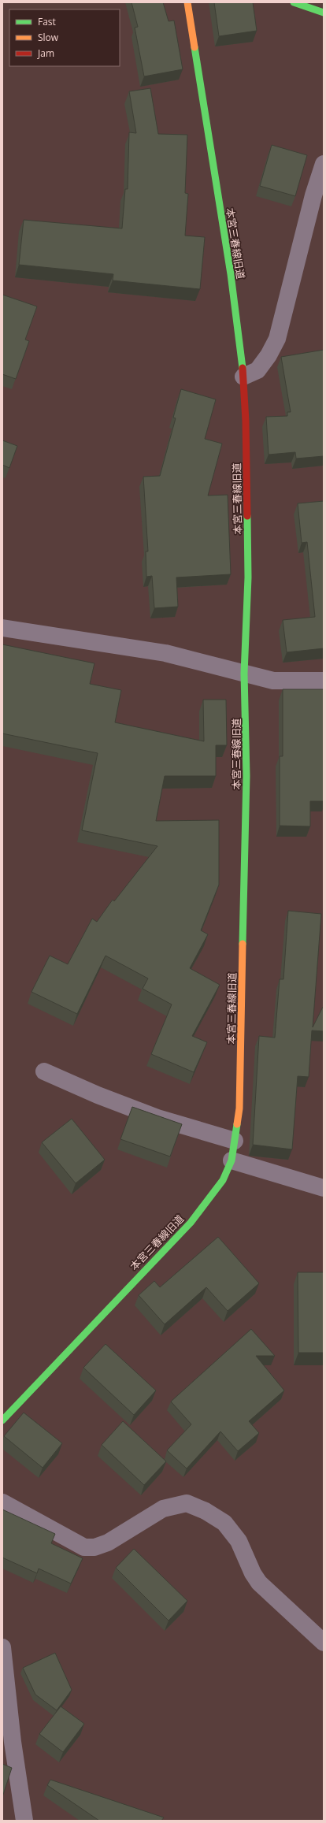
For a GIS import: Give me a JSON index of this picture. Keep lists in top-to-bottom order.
{
  "streets": {
    "street": ["本宮三春線旧道"]
  },
  "legend": ["Fast", "Slow", "Jam"]
}
